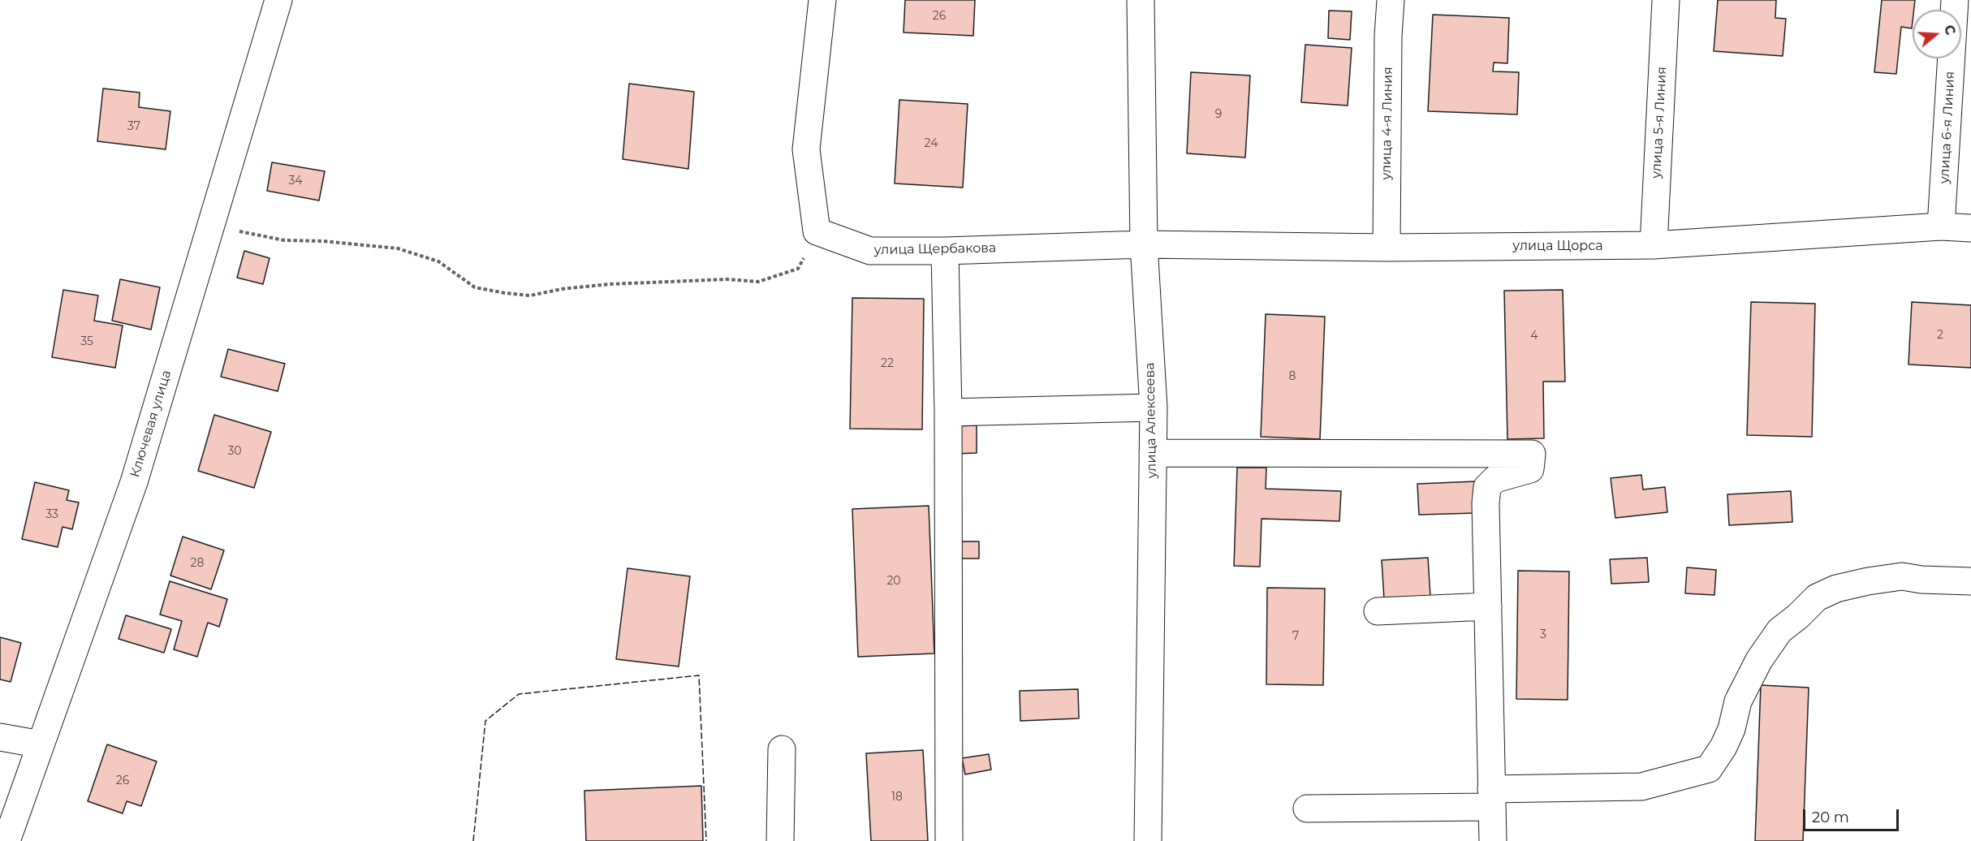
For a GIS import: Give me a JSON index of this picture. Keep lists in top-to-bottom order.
{
  "streets": {
    "street": [
      "улица 5-я Линия",
      "улица 4-я Линия",
      "улица 6-я Линия",
      "улица Щорса",
      "улица Щербакова",
      "улица Алексеева",
      "Ключевая улица"
    ]
  },
  "crossings": [
    ["улица 5-я Линия", "улица Щорса"],
    ["улица 4-я Линия", "улица Щорса"],
    ["улица 6-я Линия", "улица Щорса"],
    ["улица Щорса", "улица Щербакова"],
    ["улица Щорса", "улица Алексеева"],
    ["улица Щербакова", "улица Алексеева"]
  ],
  "house_numbers": [
    "26",
    "9",
    "37",
    "24",
    "34",
    "2",
    "4",
    "35",
    "22",
    "8",
    "30",
    "33",
    "28",
    "20",
    "3",
    "7",
    "26",
    "18"
  ],
  "scale_bar": "20 m",
  "north": "right"
}
